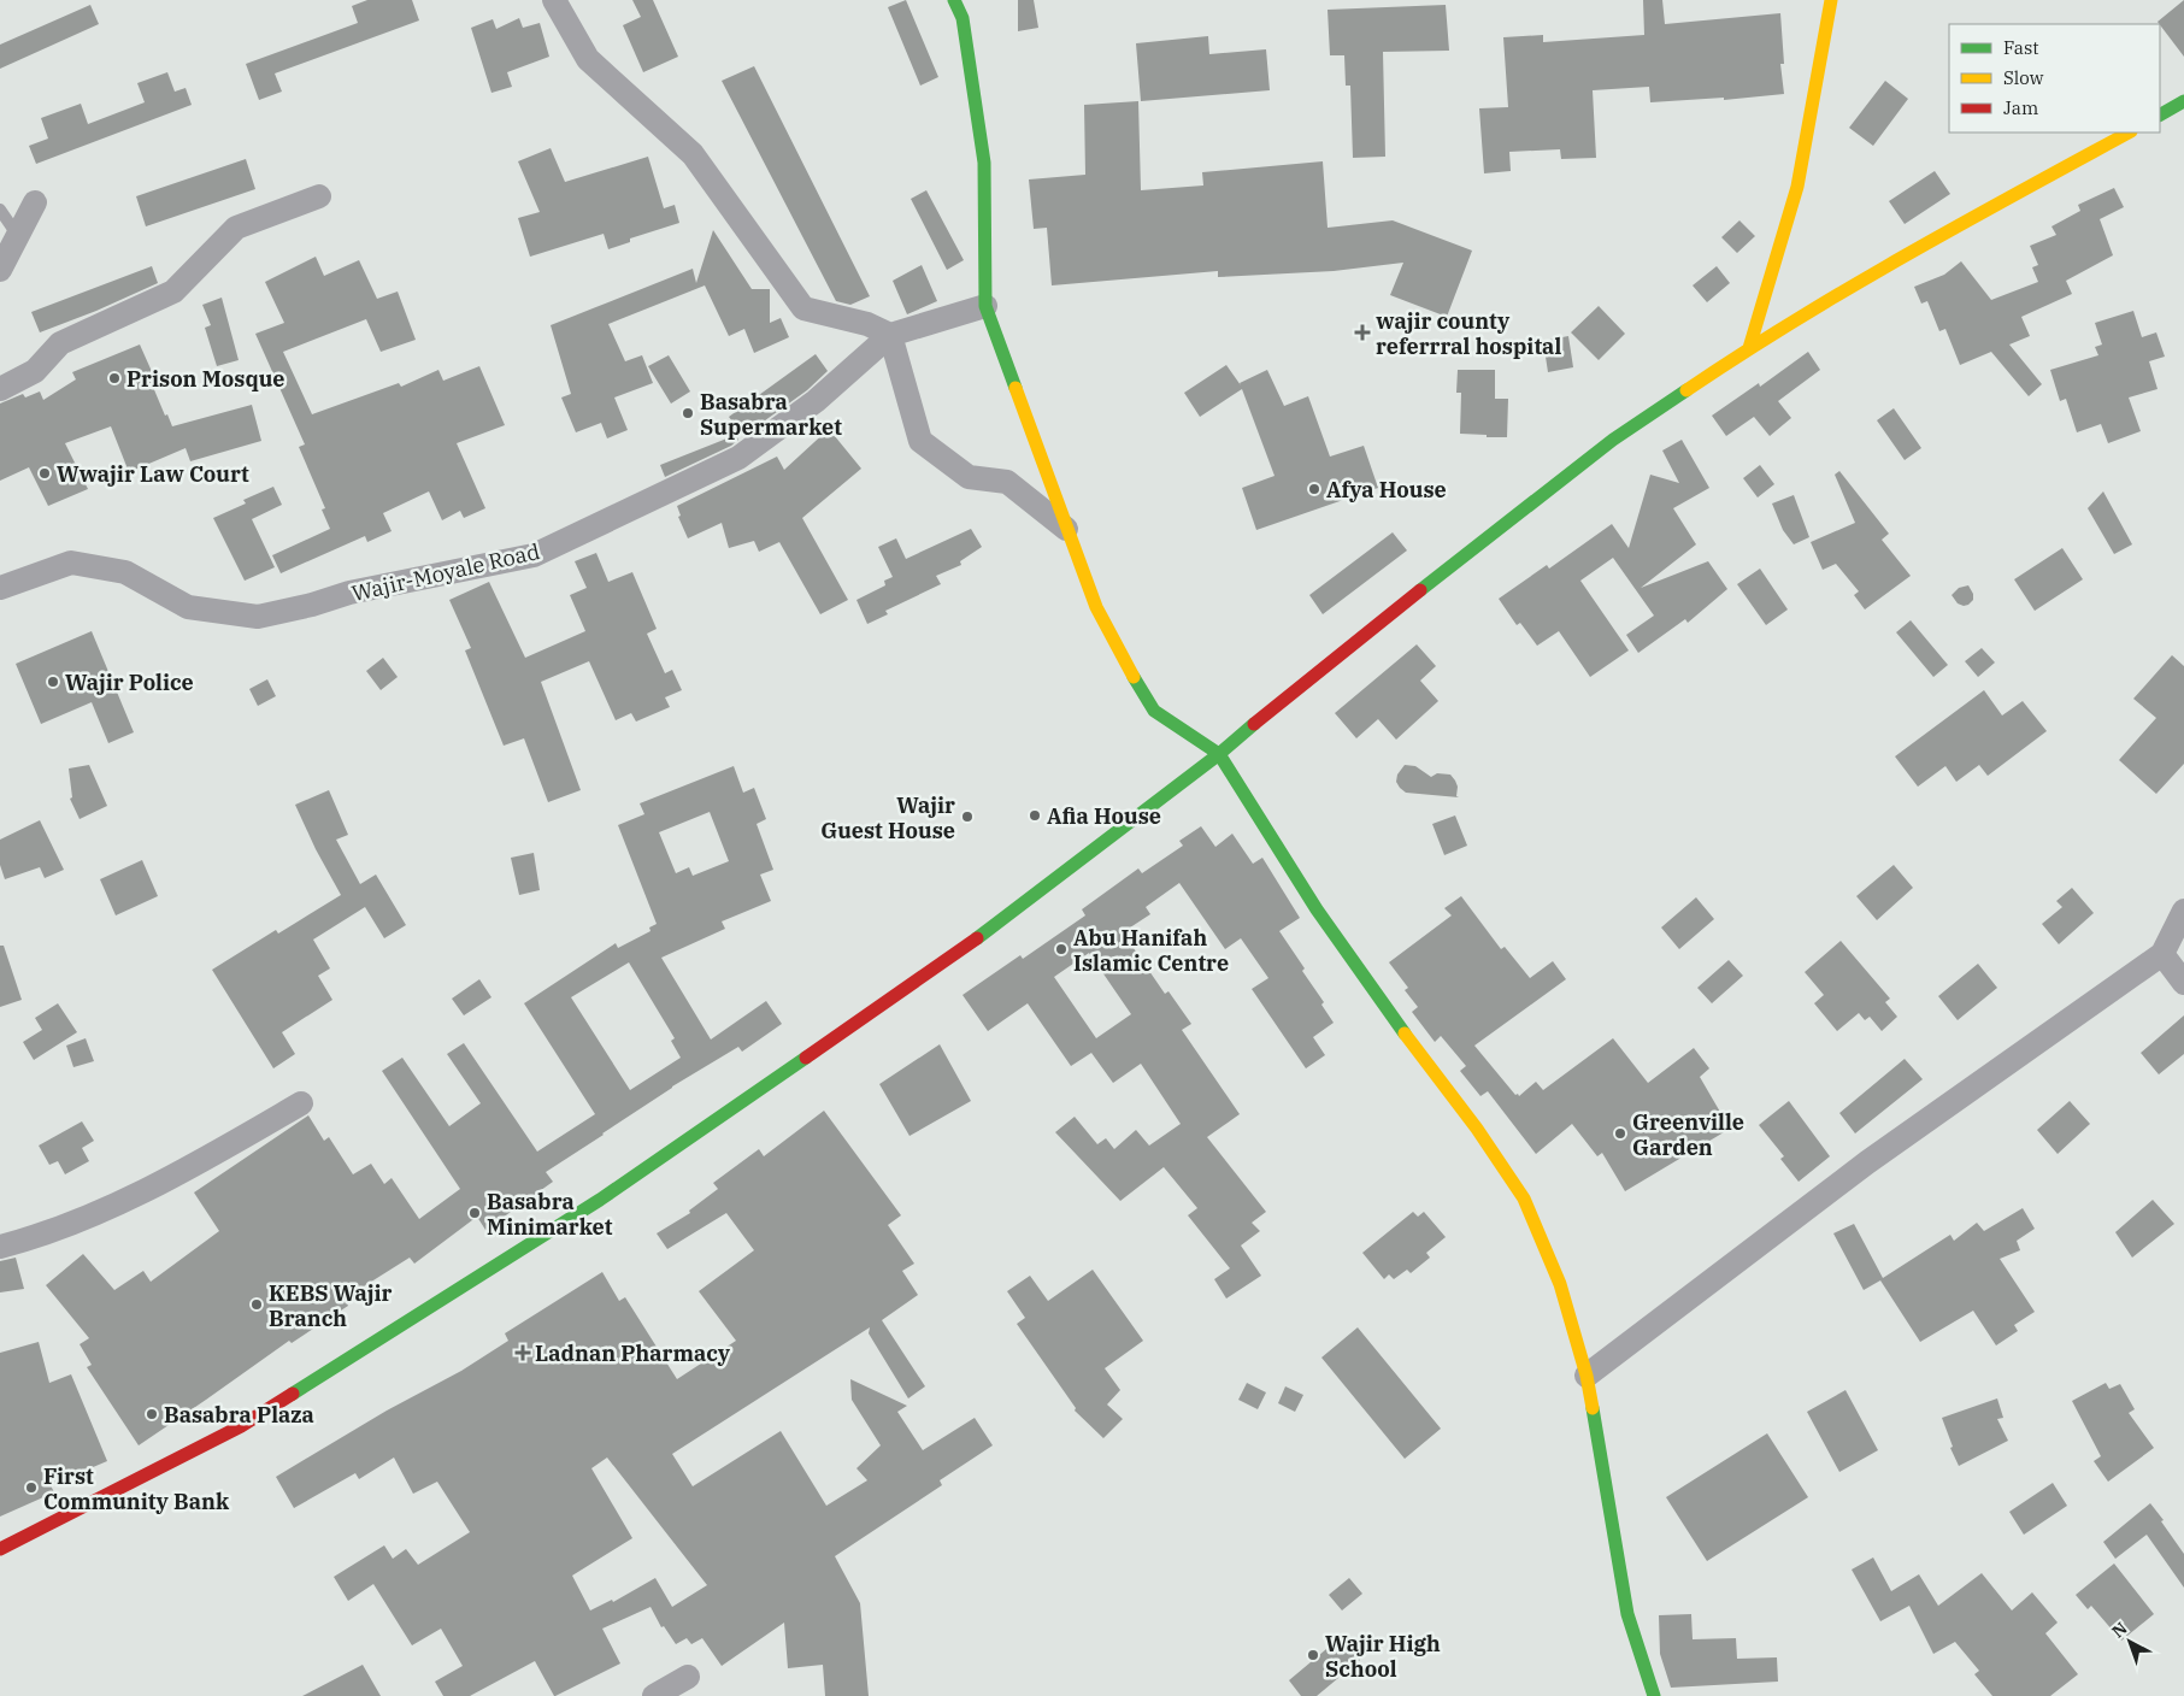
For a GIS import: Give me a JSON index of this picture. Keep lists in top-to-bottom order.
{
  "streets": {
    "street": ["Wajir-Moyale Road"]
  },
  "places": {
    "health": ["wajir county referrral hospital", "Ladnan Pharmacy"],
    "other": [
      "Prison Mosque",
      "Basabra Supermarket",
      "Wwajir Law Court",
      "Afya House",
      "Wajir Police",
      "Afia House",
      "Wajir Guest House",
      "Abu Hanifah Islamic Centre",
      "Greenville Garden",
      "Basabra Minimarket",
      "KEBS Wajir Branch",
      "Basabra Plaza",
      "First Community Bank",
      "Wajir High School"
    ]
  },
  "legend": ["Fast", "Slow", "Jam"],
  "north": "top left"
}
